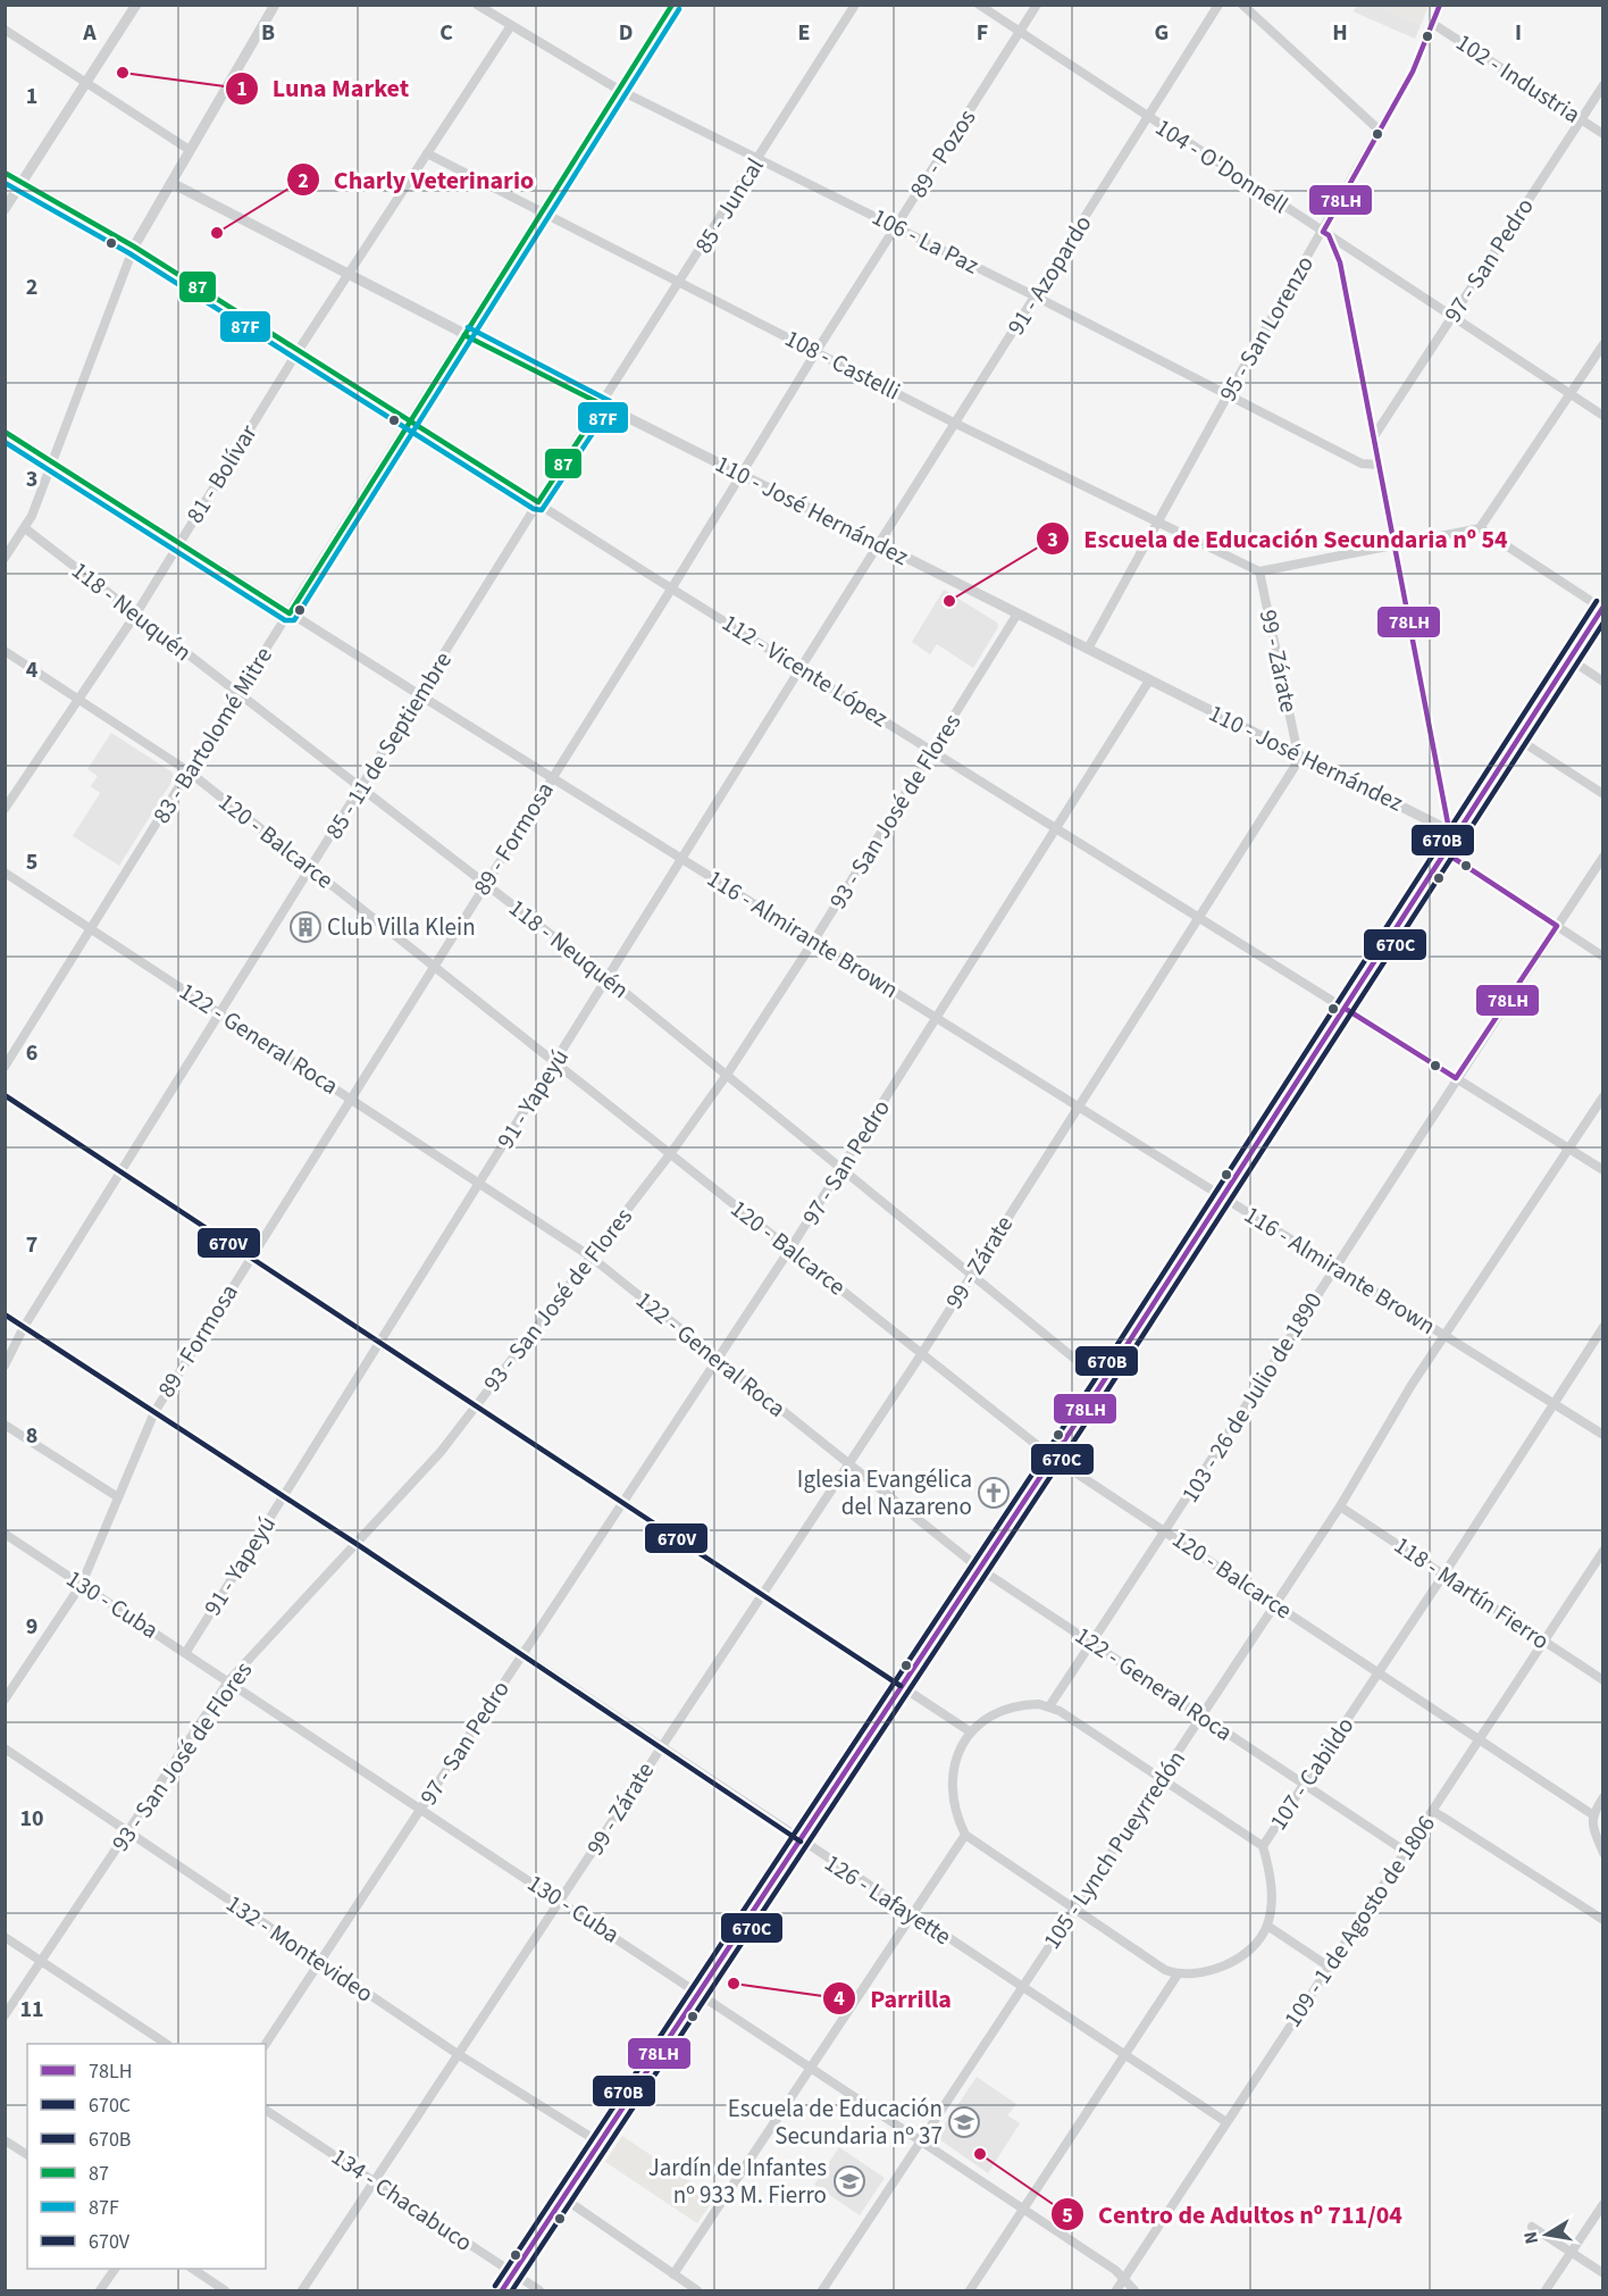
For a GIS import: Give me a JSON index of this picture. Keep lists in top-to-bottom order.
{
  "streets": {
    "street": [
      "102 - Industria",
      "89 - Pozos",
      "104 - O'Donnell",
      "85 - Juncal",
      "106 - La Paz",
      "97 - San Pedro",
      "91 - Azopardo",
      "95 - San Lorenzo",
      "108 - Castelli",
      "81 - Bolívar",
      "110 - José Hernández",
      "118 - Neuquén",
      "99 - Zárate",
      "112 - Vicente López",
      "83 - Bartolomé Mitre",
      "85 - 11 de Septiembre",
      "93 - San José de Flores",
      "89 - Formosa",
      "120 - Balcarce",
      "116 - Almirante Brown",
      "122 - General Roca",
      "91 - Yapeyú",
      "103 - 26 de Julio de 1890",
      "118 - Martín Fierro",
      "130 - Cuba",
      "107 - Cabildo",
      "105 - Lynch Pueyrredón",
      "126 - Lafayette",
      "109 - 1 de Agosto de 1806",
      "132 - Montevideo",
      "134 - Chacabuco"
    ]
  },
  "crossings": [
    ["102 - Industria", "97 - San Pedro"],
    ["102 - Industria", "95 - San Lorenzo"],
    ["89 - Pozos", "104 - O'Donnell"],
    ["89 - Pozos", "106 - La Paz"],
    ["89 - Pozos", "108 - Castelli"],
    ["89 - Pozos", "110 - José Hernández"],
    ["89 - Pozos", "89 - Formosa"],
    ["104 - O'Donnell", "97 - San Pedro"],
    ["104 - O'Donnell", "91 - Azopardo"],
    ["104 - O'Donnell", "95 - San Lorenzo"],
    ["85 - Juncal", "106 - La Paz"],
    ["85 - Juncal", "108 - Castelli"],
    ["85 - Juncal", "110 - José Hernández"],
    ["85 - Juncal", "85 - 11 de Septiembre"],
    ["106 - La Paz", "91 - Azopardo"],
    ["106 - La Paz", "95 - San Lorenzo"],
    ["106 - La Paz", "81 - Bolívar"],
    ["106 - La Paz", "83 - Bartolomé Mitre"],
    ["97 - San Pedro", "110 - José Hernández"],
    ["97 - San Pedro", "118 - Neuquén"],
    ["97 - San Pedro", "112 - Vicente López"],
    ["97 - San Pedro", "120 - Balcarce"],
    ["97 - San Pedro", "116 - Almirante Brown"],
    ["97 - San Pedro", "122 - General Roca"],
    ["97 - San Pedro", "130 - Cuba"],
    ["97 - San Pedro", "126 - Lafayette"],
    ["97 - San Pedro", "132 - Montevideo"],
    ["91 - Azopardo", "108 - Castelli"],
    ["91 - Azopardo", "110 - José Hernández"],
    ["91 - Azopardo", "91 - Yapeyú"],
    ["95 - San Lorenzo", "108 - Castelli"],
    ["95 - San Lorenzo", "110 - José Hernández"],
    ["108 - Castelli", "81 - Bolívar"],
    ["108 - Castelli", "99 - Zárate"],
    ["108 - Castelli", "83 - Bartolomé Mitre"],
    ["81 - Bolívar", "110 - José Hernández"],
    ["81 - Bolívar", "118 - Neuquén"],
    ["81 - Bolívar", "112 - Vicente López"],
    ["81 - Bolívar", "120 - Balcarce"],
    ["81 - Bolívar", "116 - Almirante Brown"],
    ["110 - José Hernández", "99 - Zárate"],
    ["110 - José Hernández", "83 - Bartolomé Mitre"],
    ["110 - José Hernández", "85 - 11 de Septiembre"],
    ["110 - José Hernández", "93 - San José de Flores"],
    ["110 - José Hernández", "89 - Formosa"],
    ["110 - José Hernández", "91 - Yapeyú"],
    ["118 - Neuquén", "99 - Zárate"],
    ["118 - Neuquén", "83 - Bartolomé Mitre"],
    ["118 - Neuquén", "85 - 11 de Septiembre"],
    ["118 - Neuquén", "93 - San José de Flores"],
    ["118 - Neuquén", "89 - Formosa"],
    ["118 - Neuquén", "91 - Yapeyú"],
    ["99 - Zárate", "112 - Vicente López"],
    ["99 - Zárate", "120 - Balcarce"],
    ["99 - Zárate", "116 - Almirante Brown"],
    ["99 - Zárate", "122 - General Roca"],
    ["99 - Zárate", "130 - Cuba"],
    ["99 - Zárate", "126 - Lafayette"],
    ["99 - Zárate", "132 - Montevideo"],
    ["99 - Zárate", "134 - Chacabuco"],
    ["112 - Vicente López", "83 - Bartolomé Mitre"],
    ["112 - Vicente López", "85 - 11 de Septiembre"],
    ["112 - Vicente López", "93 - San José de Flores"],
    ["112 - Vicente López", "89 - Formosa"],
    ["112 - Vicente López", "91 - Yapeyú"],
    ["112 - Vicente López", "103 - 26 de Julio de 1890"],
    ["112 - Vicente López", "105 - Lynch Pueyrredón"],
    ["83 - Bartolomé Mitre", "120 - Balcarce"],
    ["83 - Bartolomé Mitre", "116 - Almirante Brown"],
    ["83 - Bartolomé Mitre", "122 - General Roca"],
    ["85 - 11 de Septiembre", "120 - Balcarce"],
    ["85 - 11 de Septiembre", "116 - Almirante Brown"],
    ["85 - 11 de Septiembre", "122 - General Roca"],
    ["85 - 11 de Septiembre", "126 - Lafayette"],
    ["93 - San José de Flores", "120 - Balcarce"],
    ["93 - San José de Flores", "116 - Almirante Brown"],
    ["93 - San José de Flores", "122 - General Roca"],
    ["93 - San José de Flores", "130 - Cuba"],
    ["93 - San José de Flores", "126 - Lafayette"],
    ["93 - San José de Flores", "132 - Montevideo"],
    ["89 - Formosa", "120 - Balcarce"],
    ["89 - Formosa", "116 - Almirante Brown"],
    ["89 - Formosa", "122 - General Roca"],
    ["89 - Formosa", "130 - Cuba"],
    ["89 - Formosa", "126 - Lafayette"],
    ["120 - Balcarce", "91 - Yapeyú"],
    ["120 - Balcarce", "103 - 26 de Julio de 1890"],
    ["120 - Balcarce", "107 - Cabildo"],
    ["120 - Balcarce", "105 - Lynch Pueyrredón"],
    ["120 - Balcarce", "109 - 1 de Agosto de 1806"],
    ["116 - Almirante Brown", "91 - Yapeyú"],
    ["116 - Almirante Brown", "103 - 26 de Julio de 1890"],
    ["116 - Almirante Brown", "107 - Cabildo"],
    ["116 - Almirante Brown", "105 - Lynch Pueyrredón"],
    ["122 - General Roca", "91 - Yapeyú"],
    ["122 - General Roca", "103 - 26 de Julio de 1890"],
    ["122 - General Roca", "107 - Cabildo"],
    ["122 - General Roca", "105 - Lynch Pueyrredón"],
    ["122 - General Roca", "109 - 1 de Agosto de 1806"],
    ["91 - Yapeyú", "130 - Cuba"],
    ["91 - Yapeyú", "126 - Lafayette"],
    ["103 - 26 de Julio de 1890", "105 - Lynch Pueyrredón"],
    ["118 - Martín Fierro", "107 - Cabildo"],
    ["118 - Martín Fierro", "105 - Lynch Pueyrredón"],
    ["118 - Martín Fierro", "109 - 1 de Agosto de 1806"],
    ["130 - Cuba", "105 - Lynch Pueyrredón"],
    ["130 - Cuba", "109 - 1 de Agosto de 1806"],
    ["107 - Cabildo", "105 - Lynch Pueyrredón"],
    ["105 - Lynch Pueyrredón", "126 - Lafayette"],
    ["126 - Lafayette", "109 - 1 de Agosto de 1806"]
  ],
  "places": {
    "other": [
      "Luna Market",
      "Charly Veterinario",
      "Escuela de Educación Secundaria nº 54",
      "Parrilla",
      "Centro de Adultos nº 711/04"
    ],
    "building": ["Club Villa Klein"],
    "church": ["Iglesia Evangélica del Nazareno"],
    "school or university": ["Escuela de Educación Secundaria nº 37", "Jardín de Infantes nº 933 M. Fierro"]
  },
  "lines": [
    "transit line 78LH",
    "transit line 87",
    "transit line 87F",
    "transit line 670B",
    "transit line 670C",
    "transit line 670V"
  ],
  "legend": [
    "78LH",
    "670C",
    "670B",
    "87",
    "87F",
    "670V"
  ],
  "north": "left",
  "grid": {
    "columns": [
      "A",
      "B",
      "C",
      "D",
      "E",
      "F",
      "G",
      "H",
      "I"
    ],
    "rows": [
      "1",
      "2",
      "3",
      "4",
      "5",
      "6",
      "7",
      "8",
      "9",
      "10",
      "11"
    ]
  }
}
